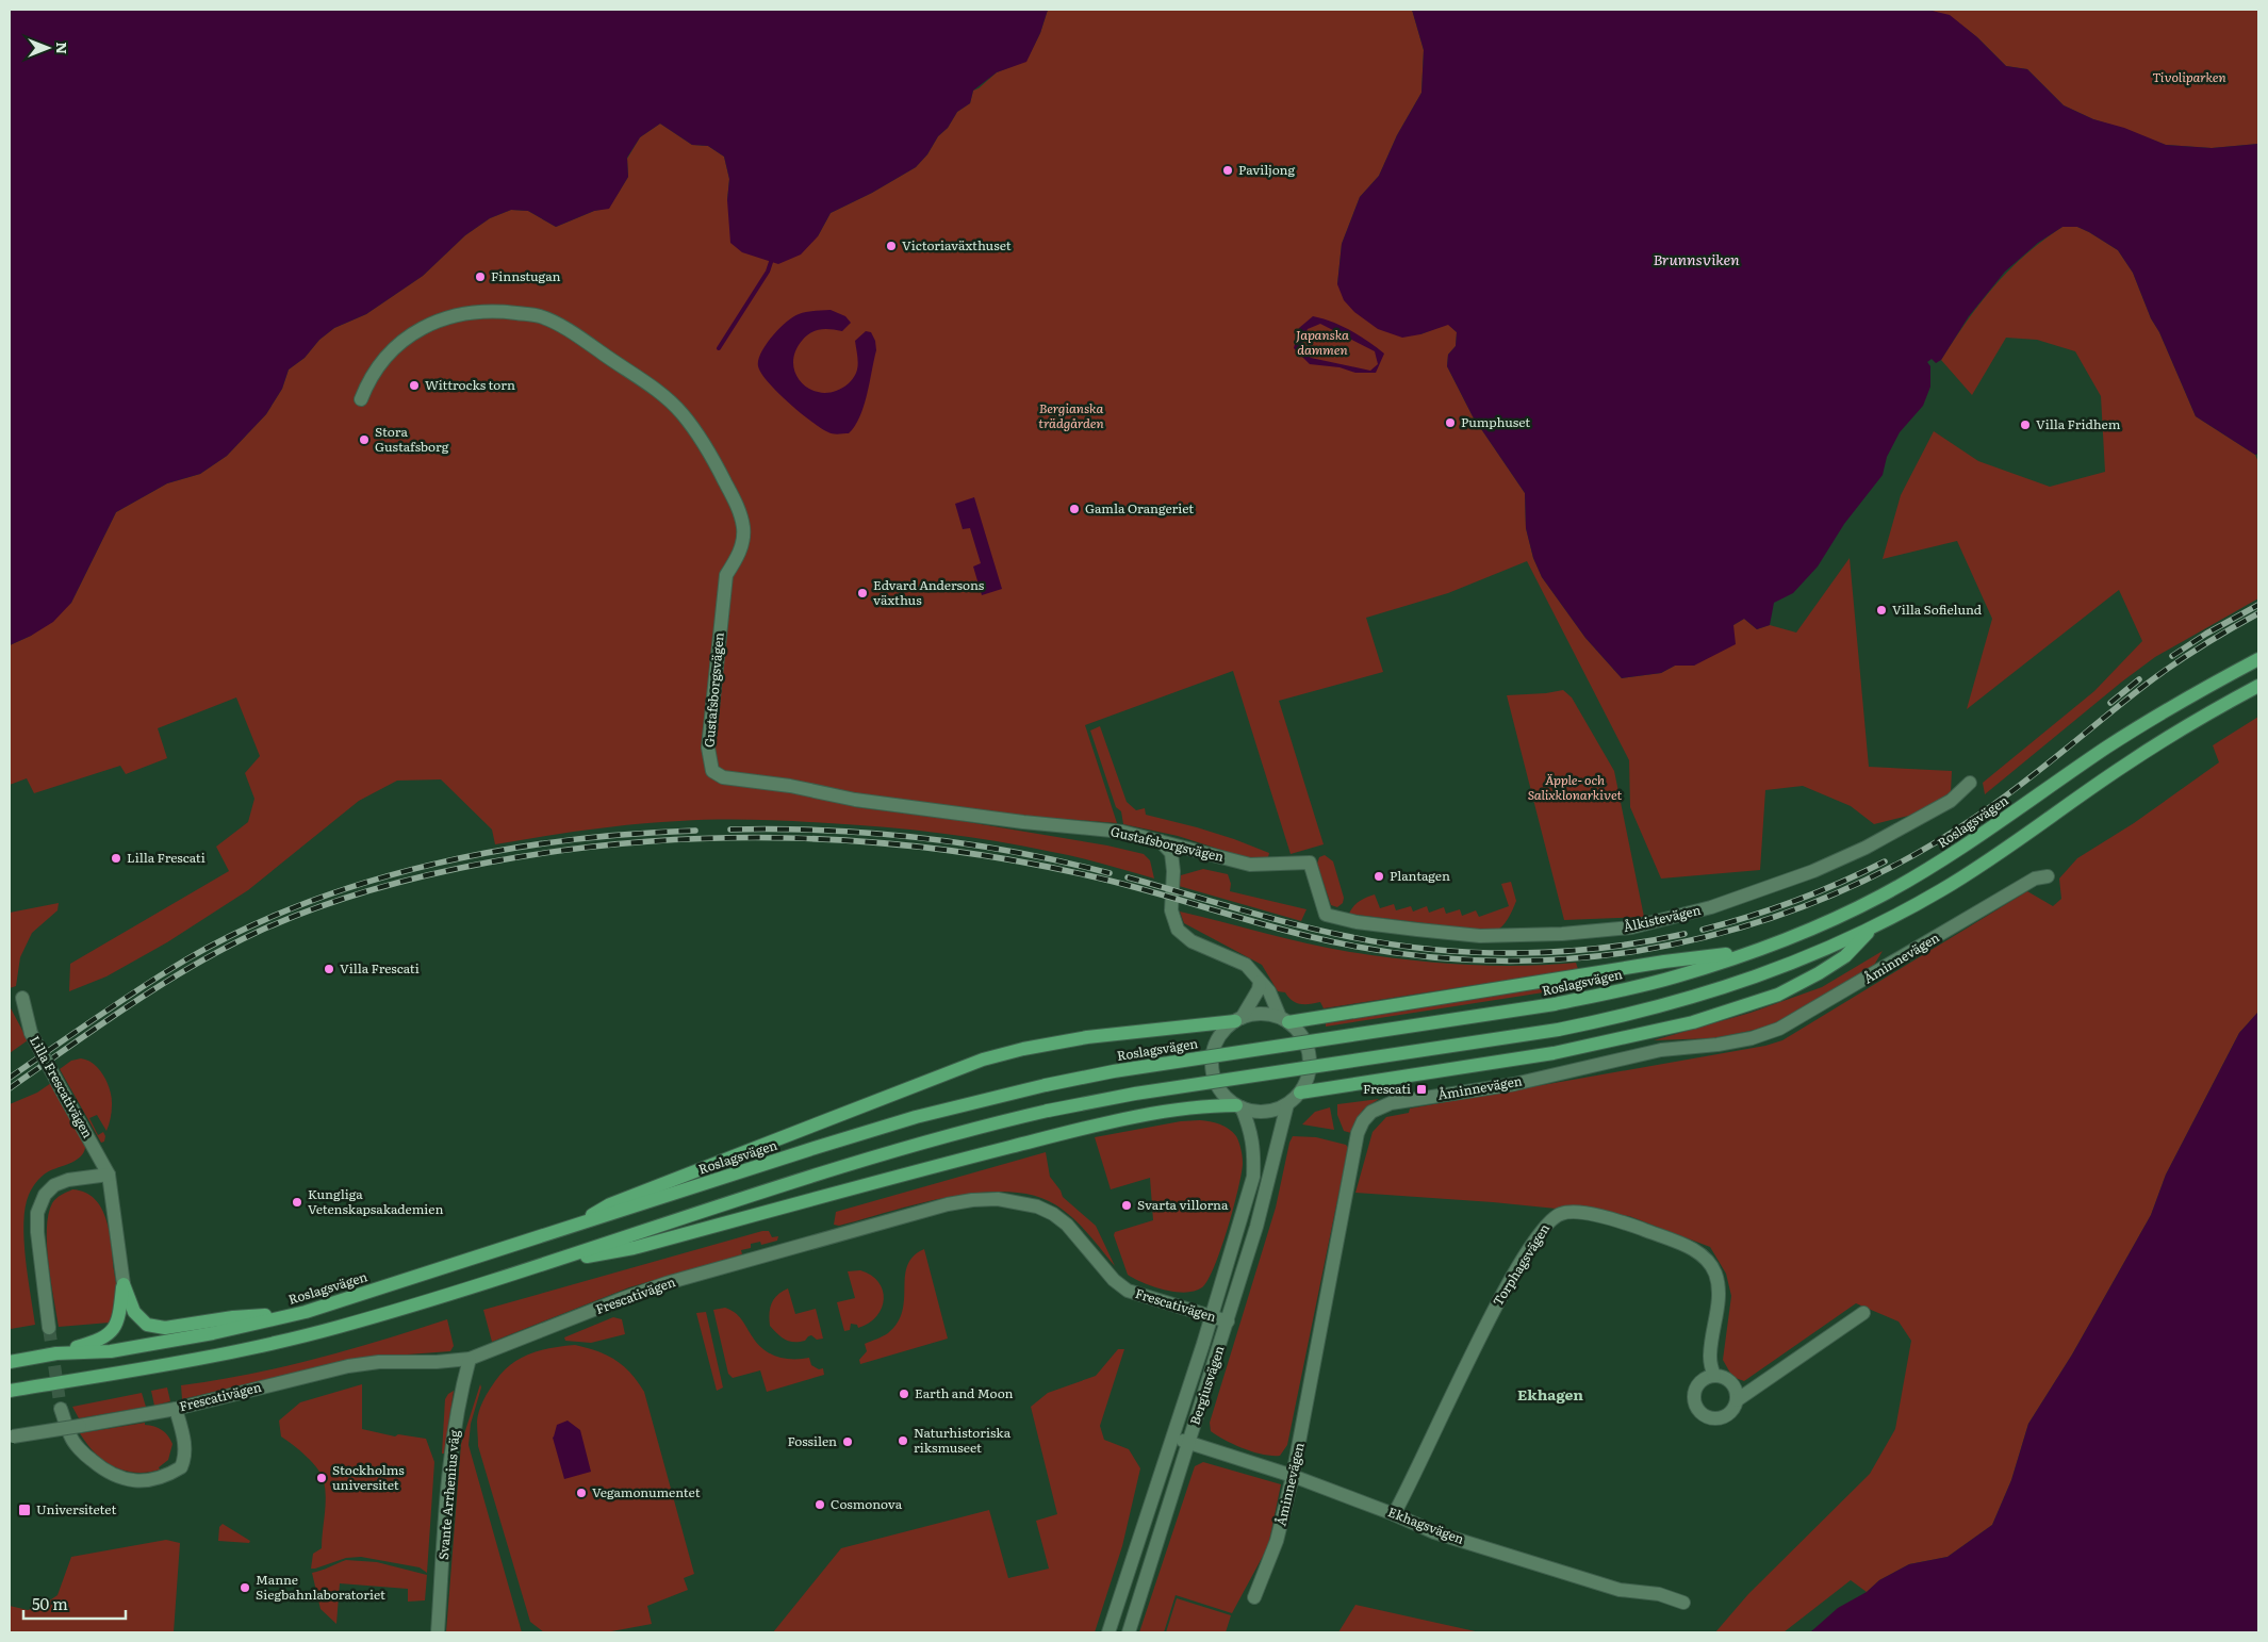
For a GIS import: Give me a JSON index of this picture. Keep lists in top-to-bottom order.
{
  "streets": {
    "main road": ["Roslagsvägen"],
    "street": [
      "Gustafsborgsvägen",
      "Ålkistevägen",
      "Åminnevägen",
      "Lilla Frescativägen",
      "Torphagsvägen",
      "Frescativägen",
      "Bergiusvägen",
      "Svante Arrhenius väg",
      "Ekhagsvägen"
    ]
  },
  "crossings": [
    ["Gustafsborgsvägen", "Ålkistevägen"],
    ["Åminnevägen", "Ekhagsvägen"],
    ["Torphagsvägen", "Ekhagsvägen"],
    ["Frescativägen", "Bergiusvägen"],
    ["Frescativägen", "Svante Arrhenius väg"],
    ["Bergiusvägen", "Ekhagsvägen"]
  ],
  "districts": ["Ekhagen"],
  "water": ["Brunnsviken"],
  "parks": [
    "Tivoliparken",
    "Japanska dammen",
    "Bergianska trädgården",
    "Äpple- och Salixklonarkivet"
  ],
  "places": {
    "other": [
      "Paviljong",
      "Victoriaväxthuset",
      "Finnstugan",
      "Wittrocks torn",
      "Pumphuset",
      "Villa Fridhem",
      "Stora Gustafsborg",
      "Gamla Orangeriet",
      "Edvard Andersons växthus",
      "Villa Sofielund",
      "Lilla Frescati",
      "Plantagen",
      "Villa Frescati",
      "Kungliga Vetenskapsakademien",
      "Svarta villorna",
      "Earth and Moon",
      "Naturhistoriska riksmuseet",
      "Fossilen",
      "Stockholms universitet",
      "Vegamonumentet",
      "Cosmonova",
      "Manne Siegbahnlaboratoriet"
    ],
    "transit": ["Frescati", "Universitetet"]
  },
  "scale_bar": "50 m",
  "north": "right"
}
